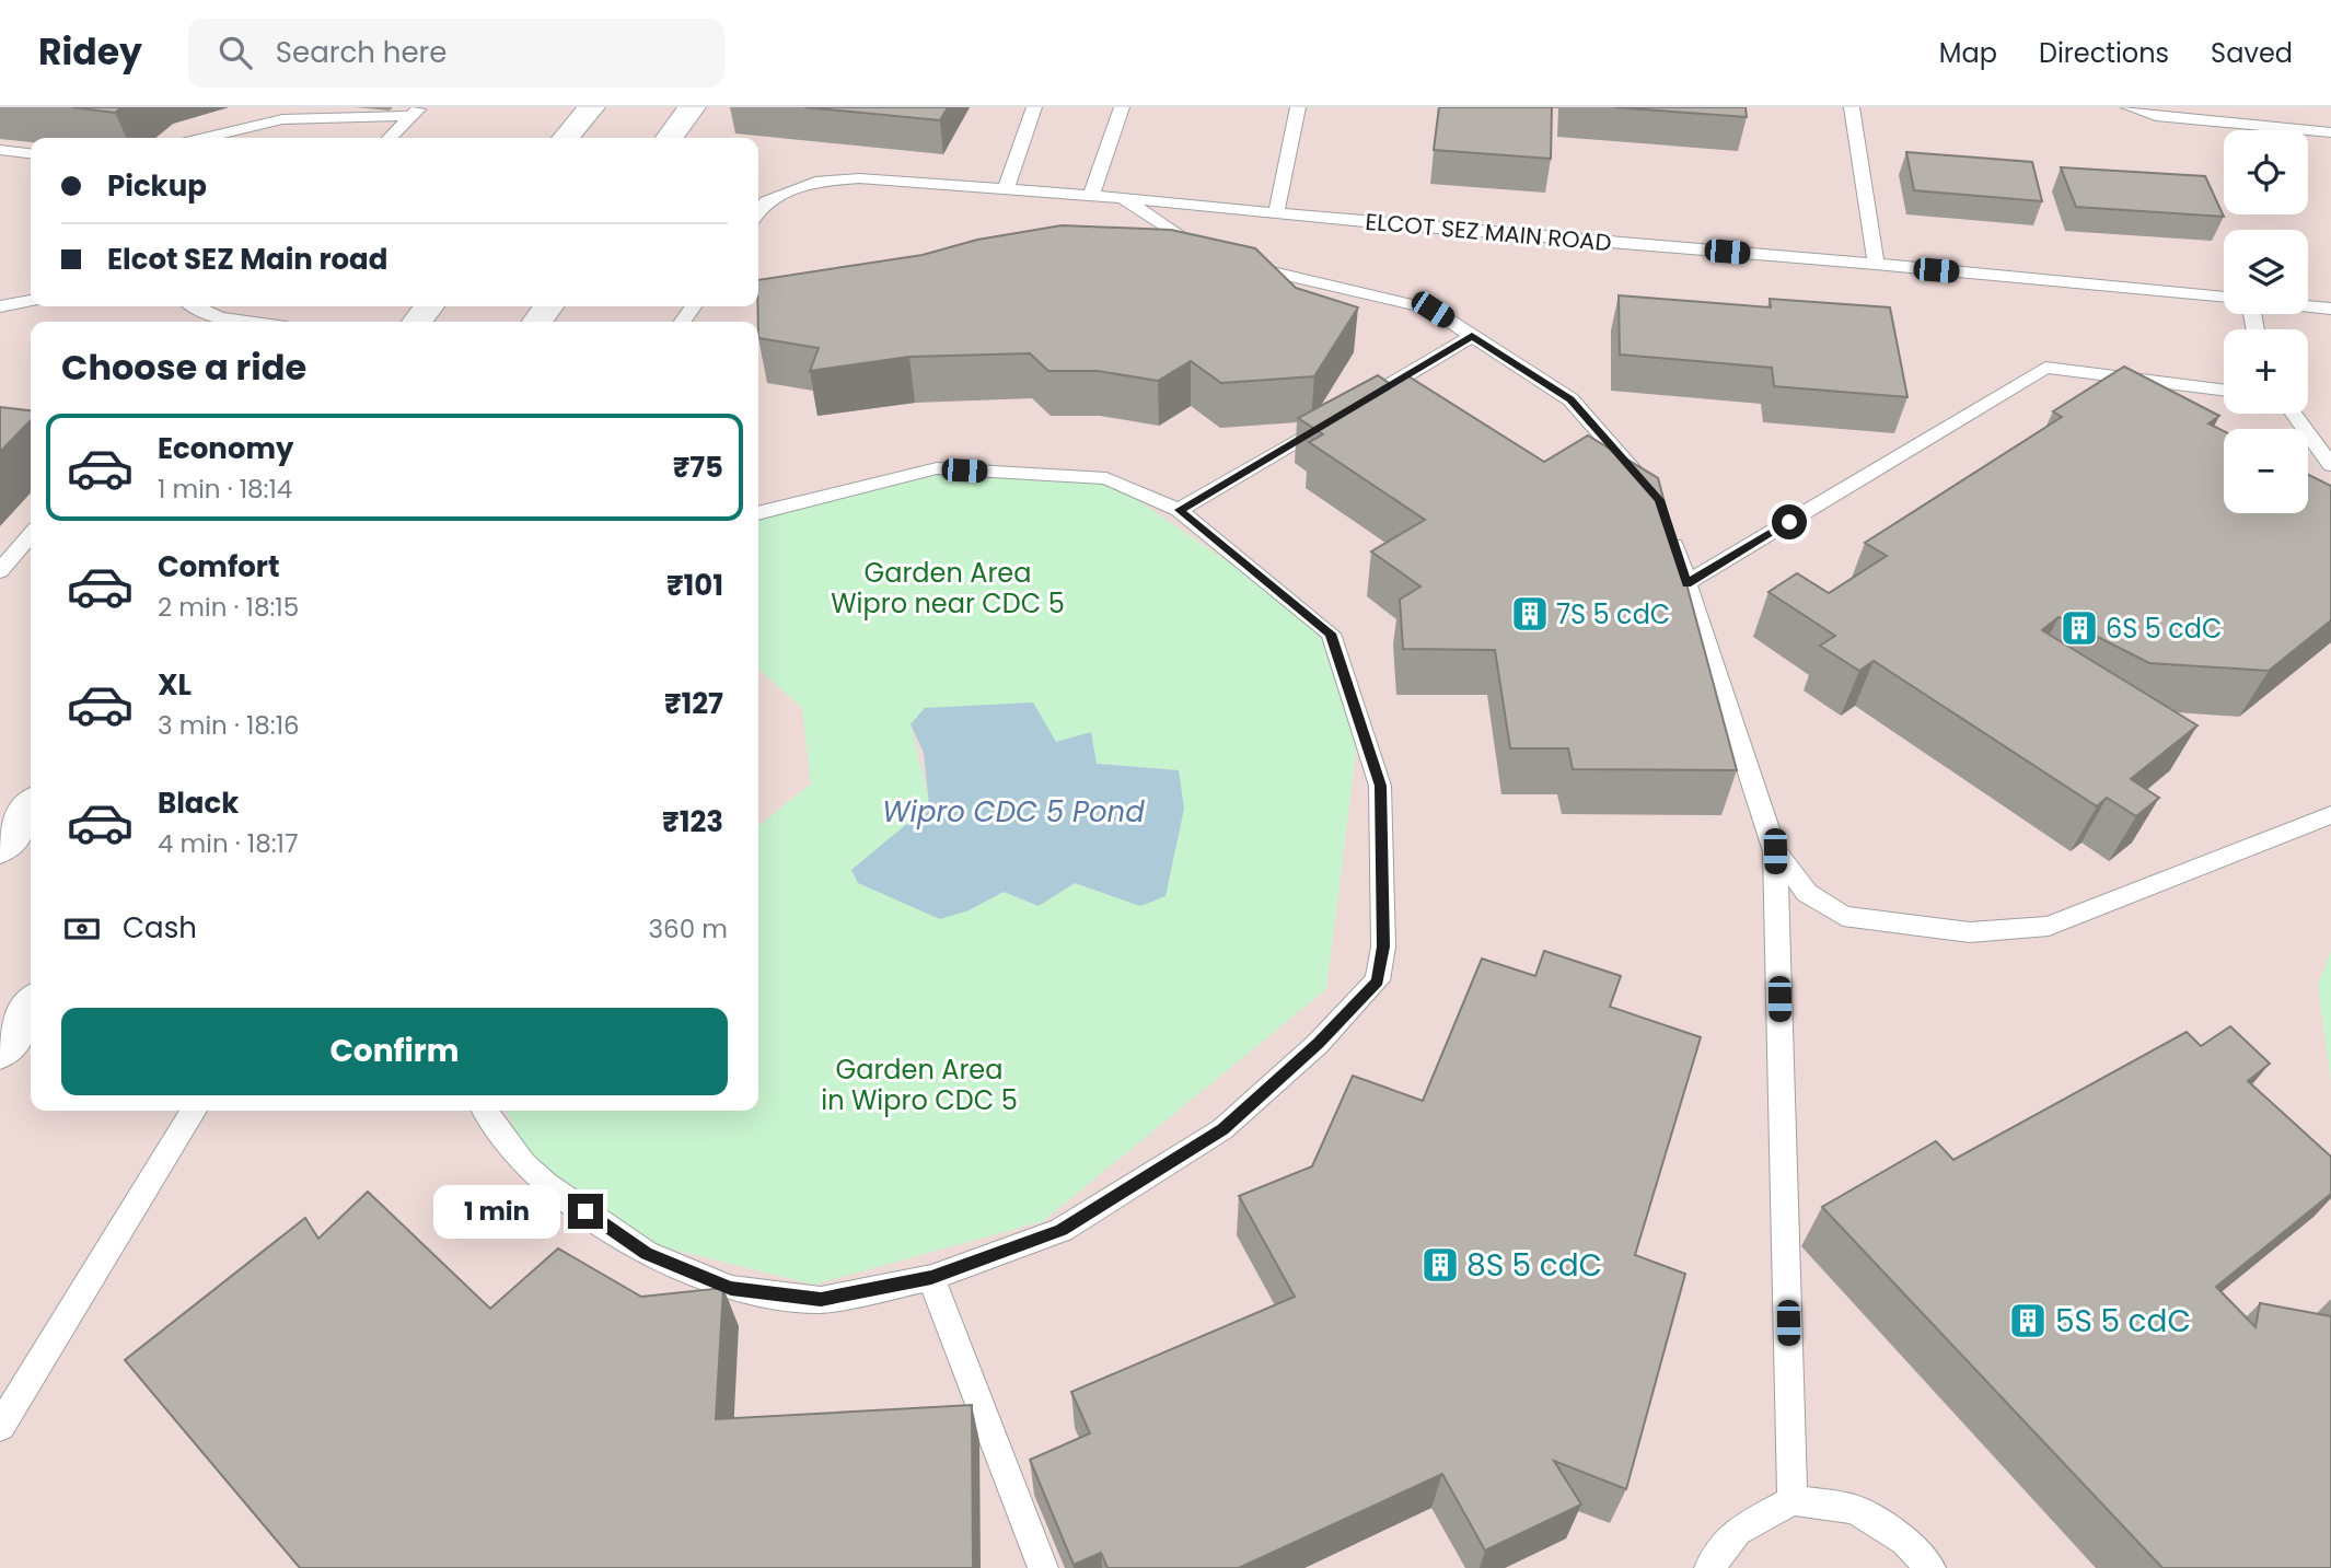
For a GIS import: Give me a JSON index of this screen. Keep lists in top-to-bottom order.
{
  "streets": {
    "lane": ["ELCOT SEZ MAIN ROAD"]
  },
  "water": ["Wipro CDC 5 Pond"],
  "parks": ["Garden Area Wipro near CDC 5", "Garden Area in Wipro CDC 5"],
  "places": {
    "building": [
      "7S 5 cdC",
      "6S 5 cdC",
      "8S 5 cdC",
      "5S 5 cdC"
    ]
  },
  "page": {
    "header": "Ridey",
    "search": "Search here",
    "nav": ["Map", "Directions", "Saved"],
    "map_buttons": ["+", "−"],
    "banner": ["Pickup", "Elcot SEZ Main road"],
    "heading": "Choose a ride",
    "list": [
      {
        "name": "Economy",
        "note": "1 min · 18:14",
        "value": "₹75"
      },
      {
        "name": "Comfort",
        "note": "2 min · 18:15",
        "value": "₹101"
      },
      {
        "name": "XL",
        "note": "3 min · 18:16",
        "value": "₹127"
      },
      {
        "name": "Black",
        "note": "4 min · 18:17",
        "value": "₹123"
      }
    ],
    "pay": ["Cash", "360 m"],
    "buttons": "Confirm",
    "bubble": "1 min"
  }
}
